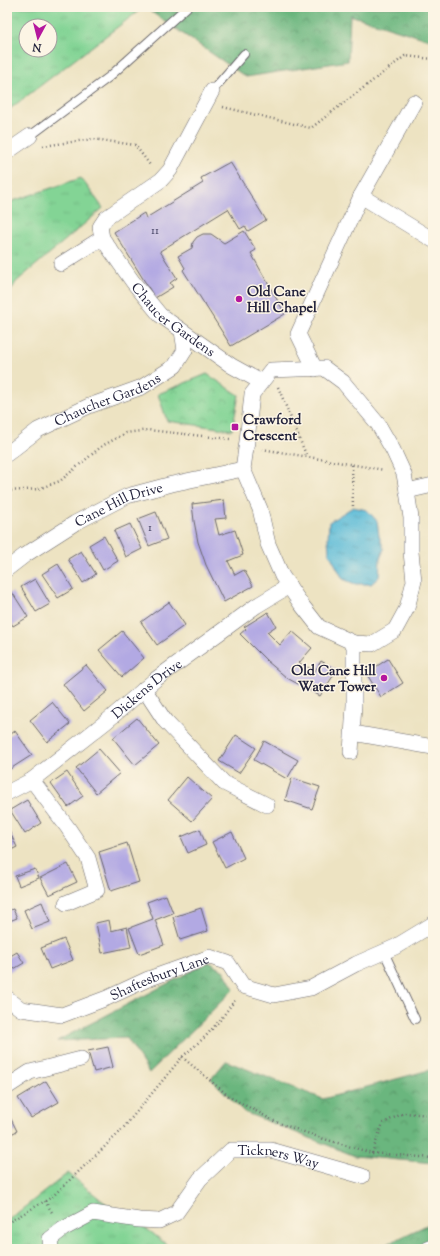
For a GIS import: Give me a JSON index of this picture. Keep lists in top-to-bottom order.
{
  "streets": {
    "street": [
      "Chaucer Gardens",
      "Chaucher Gardens",
      "Cane Hill Drive",
      "Dickens Drive",
      "Shaftesbury Lane",
      "Tickners Way"
    ]
  },
  "crossings": [
    ["Chaucer Gardens", "Chaucher Gardens"]
  ],
  "places": {
    "other": ["Old Cane Hill Chapel", "Old Cane Hill Water Tower"],
    "transit": ["Crawford Crescent"]
  },
  "house_numbers": ["11", "1"],
  "north": "bottom"
}
